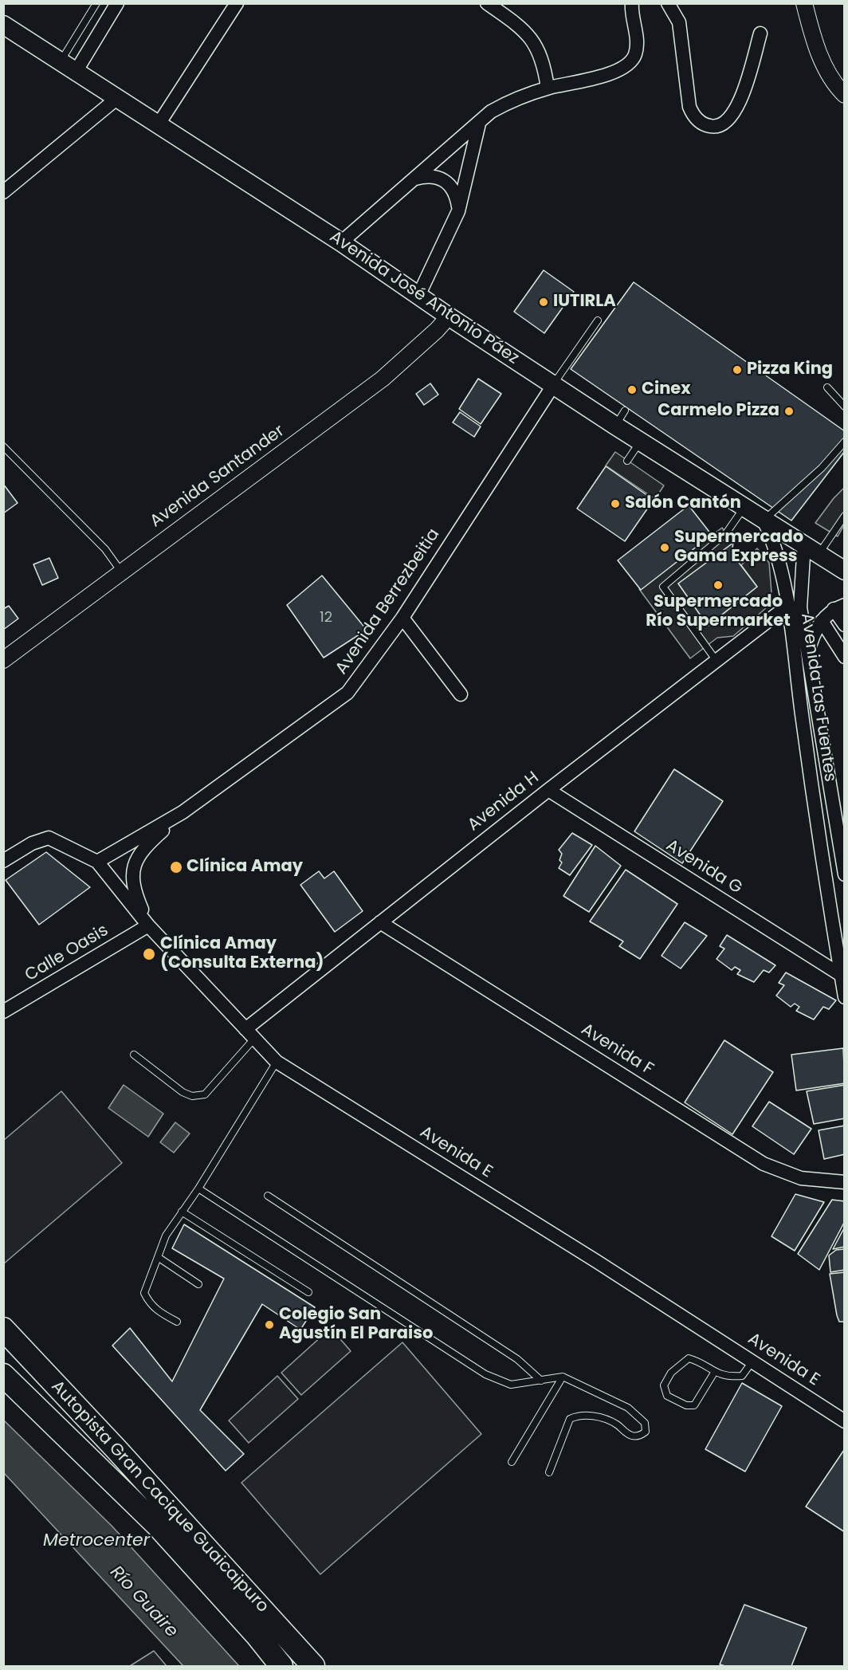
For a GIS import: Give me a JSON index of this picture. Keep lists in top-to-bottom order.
{
  "streets": {
    "highway": ["Autopista Gran Cacique Guaicaipuro"],
    "main road": ["Avenida José Antonio Páez"],
    "street": [
      "Avenida Santander",
      "Avenida Berrezbeitia",
      "Avenida Las Fuentes",
      "Avenida H",
      "Avenida G",
      "Calle Oasis",
      "Avenida F",
      "Avenida E"
    ]
  },
  "crossings": [
    ["Avenida José Antonio Páez", "Avenida Santander"],
    ["Avenida José Antonio Páez", "Avenida Berrezbeitia"],
    ["Avenida José Antonio Páez", "Avenida Las Fuentes"],
    ["Avenida Berrezbeitia", "Calle Oasis"],
    ["Avenida Berrezbeitia", "Avenida E"],
    ["Avenida Las Fuentes", "Avenida H"],
    ["Avenida Las Fuentes", "Avenida G"],
    ["Avenida H", "Avenida G"],
    ["Avenida H", "Avenida F"],
    ["Avenida H", "Avenida E"],
    ["Calle Oasis", "Avenida E"]
  ],
  "water": ["Metrocenter", "Río Guaire"],
  "places": [
    "IUTIRLA",
    "Pizza King",
    "Cinex",
    "Carmelo Pizza",
    "Salón Cantón",
    "Supermercado Gama Express",
    "Supermercado Río Supermarket",
    "Clínica Amay",
    "Clínica Amay (Consulta Externa)",
    "Colegio San Agustín El Paraiso"
  ],
  "house_numbers": ["12"]
}
